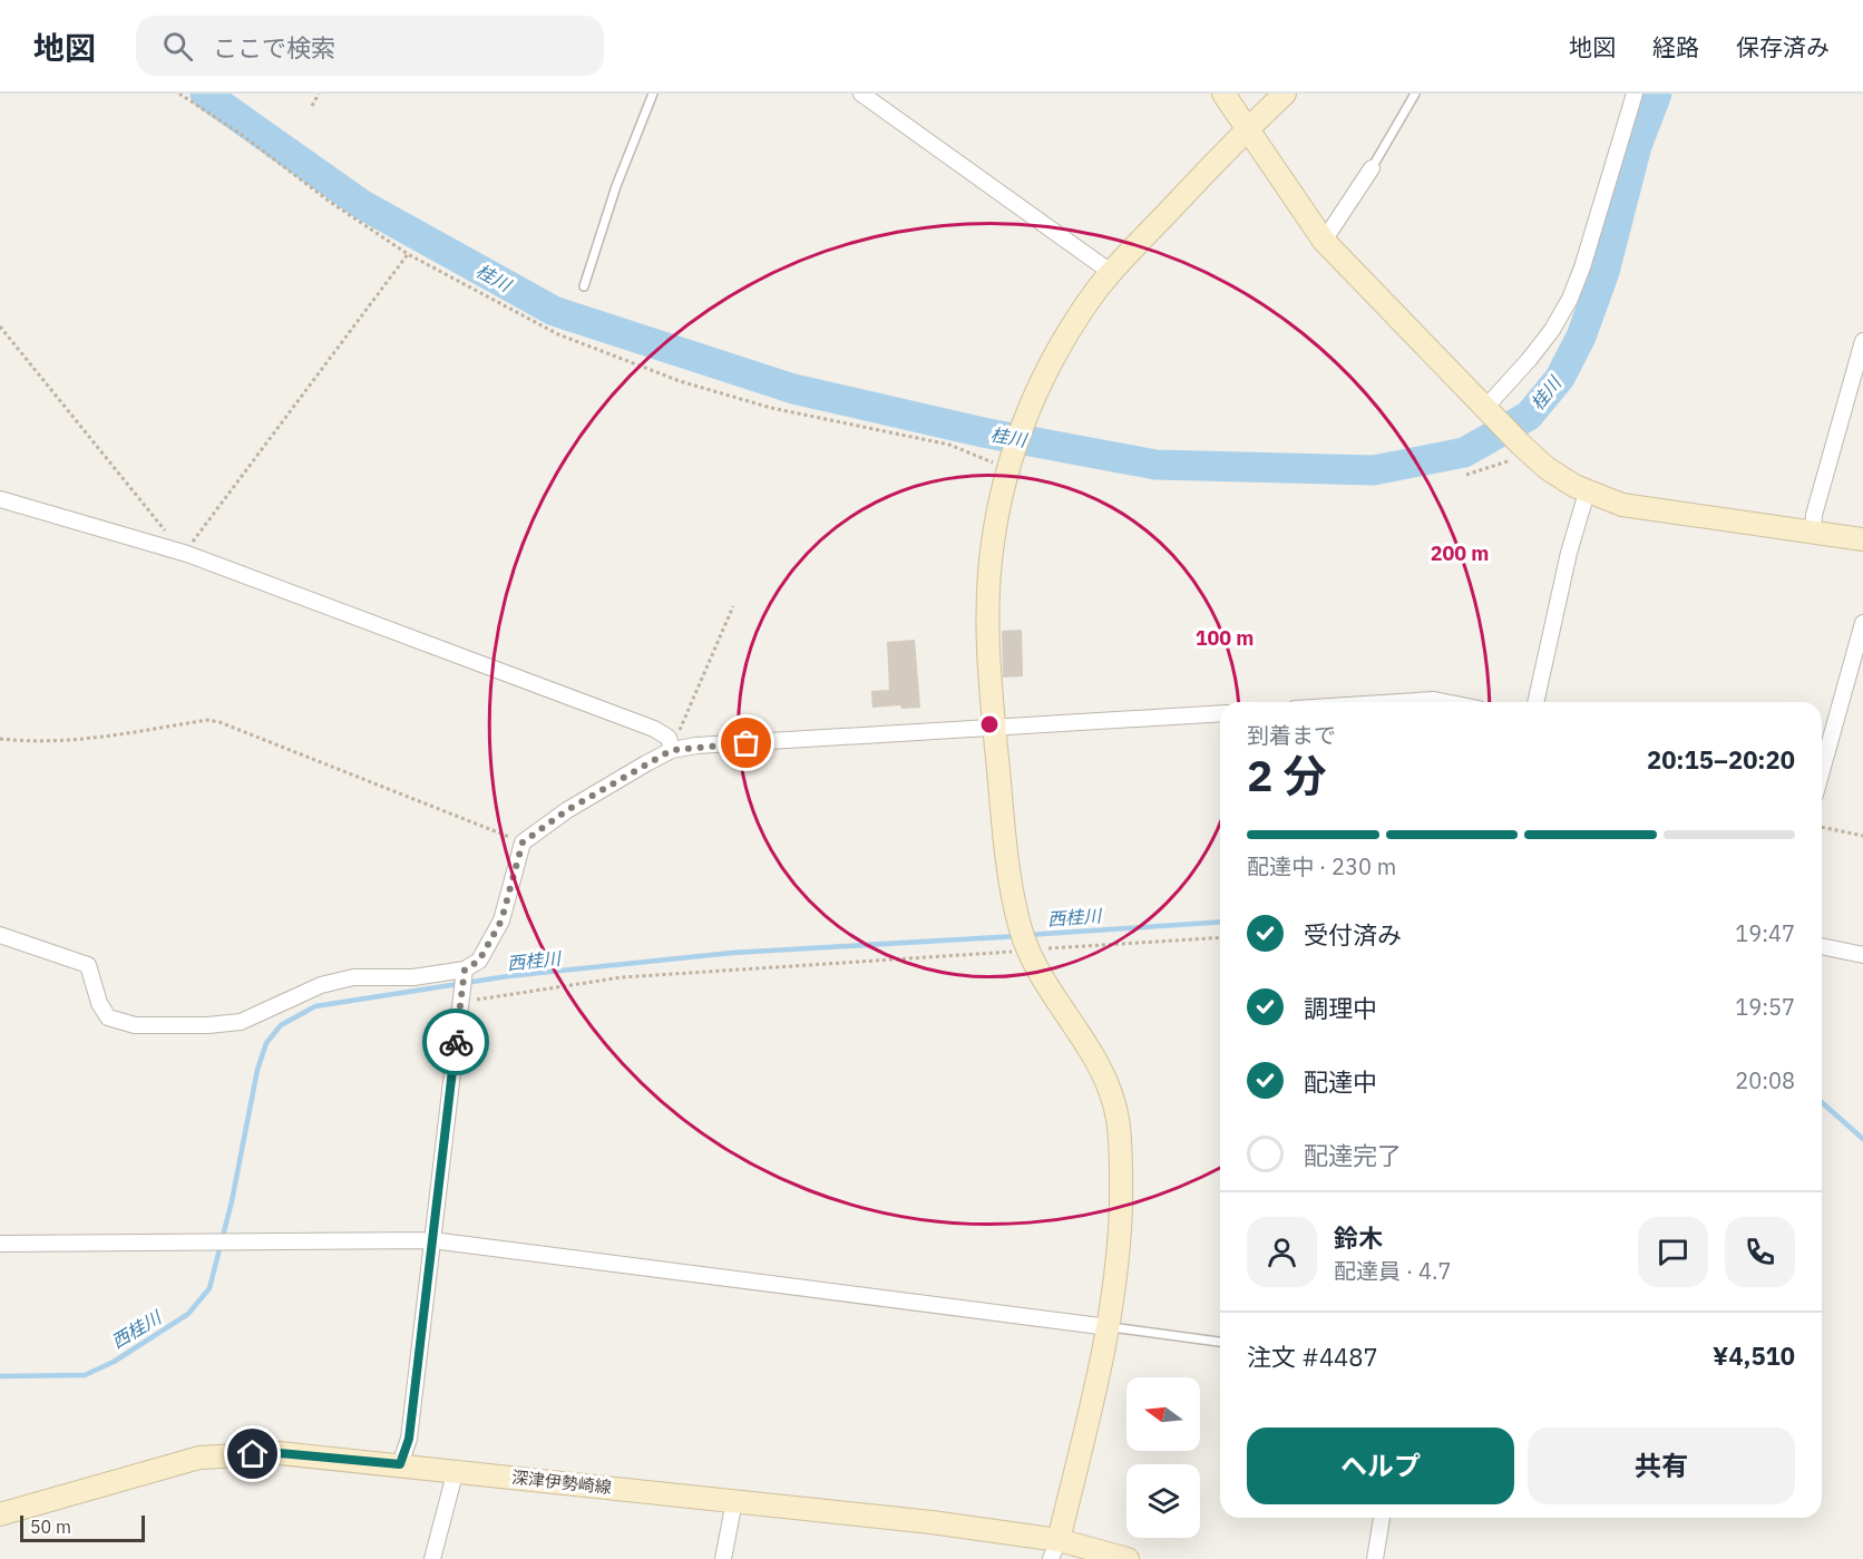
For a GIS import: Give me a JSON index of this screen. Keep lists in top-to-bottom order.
{
  "streets": {
    "street": ["深津伊勢崎線"]
  },
  "water": ["桂川", "西桂川"],
  "scale_bar": "50 m",
  "north": "left",
  "page": {
    "header": "地図",
    "search": "ここで検索",
    "nav": ["地図", "経路", "保存済み"],
    "heading": ["2 分", "到着まで", "20:15–20:20"],
    "panel": [
      "鈴木",
      "配達員 · 4.7",
      "注文 #4487",
      "¥4,510"
    ],
    "bar": "配達中 · 230 m",
    "list": [
      ["受付済み", "19:47"],
      ["調理中", "19:57"],
      ["配達中", "20:08"],
      "配達完了"
    ],
    "buttons": ["ヘルプ", "共有"],
    "scale": "50 m"
  },
  "rings": ["200 m", "100 m"]
}
